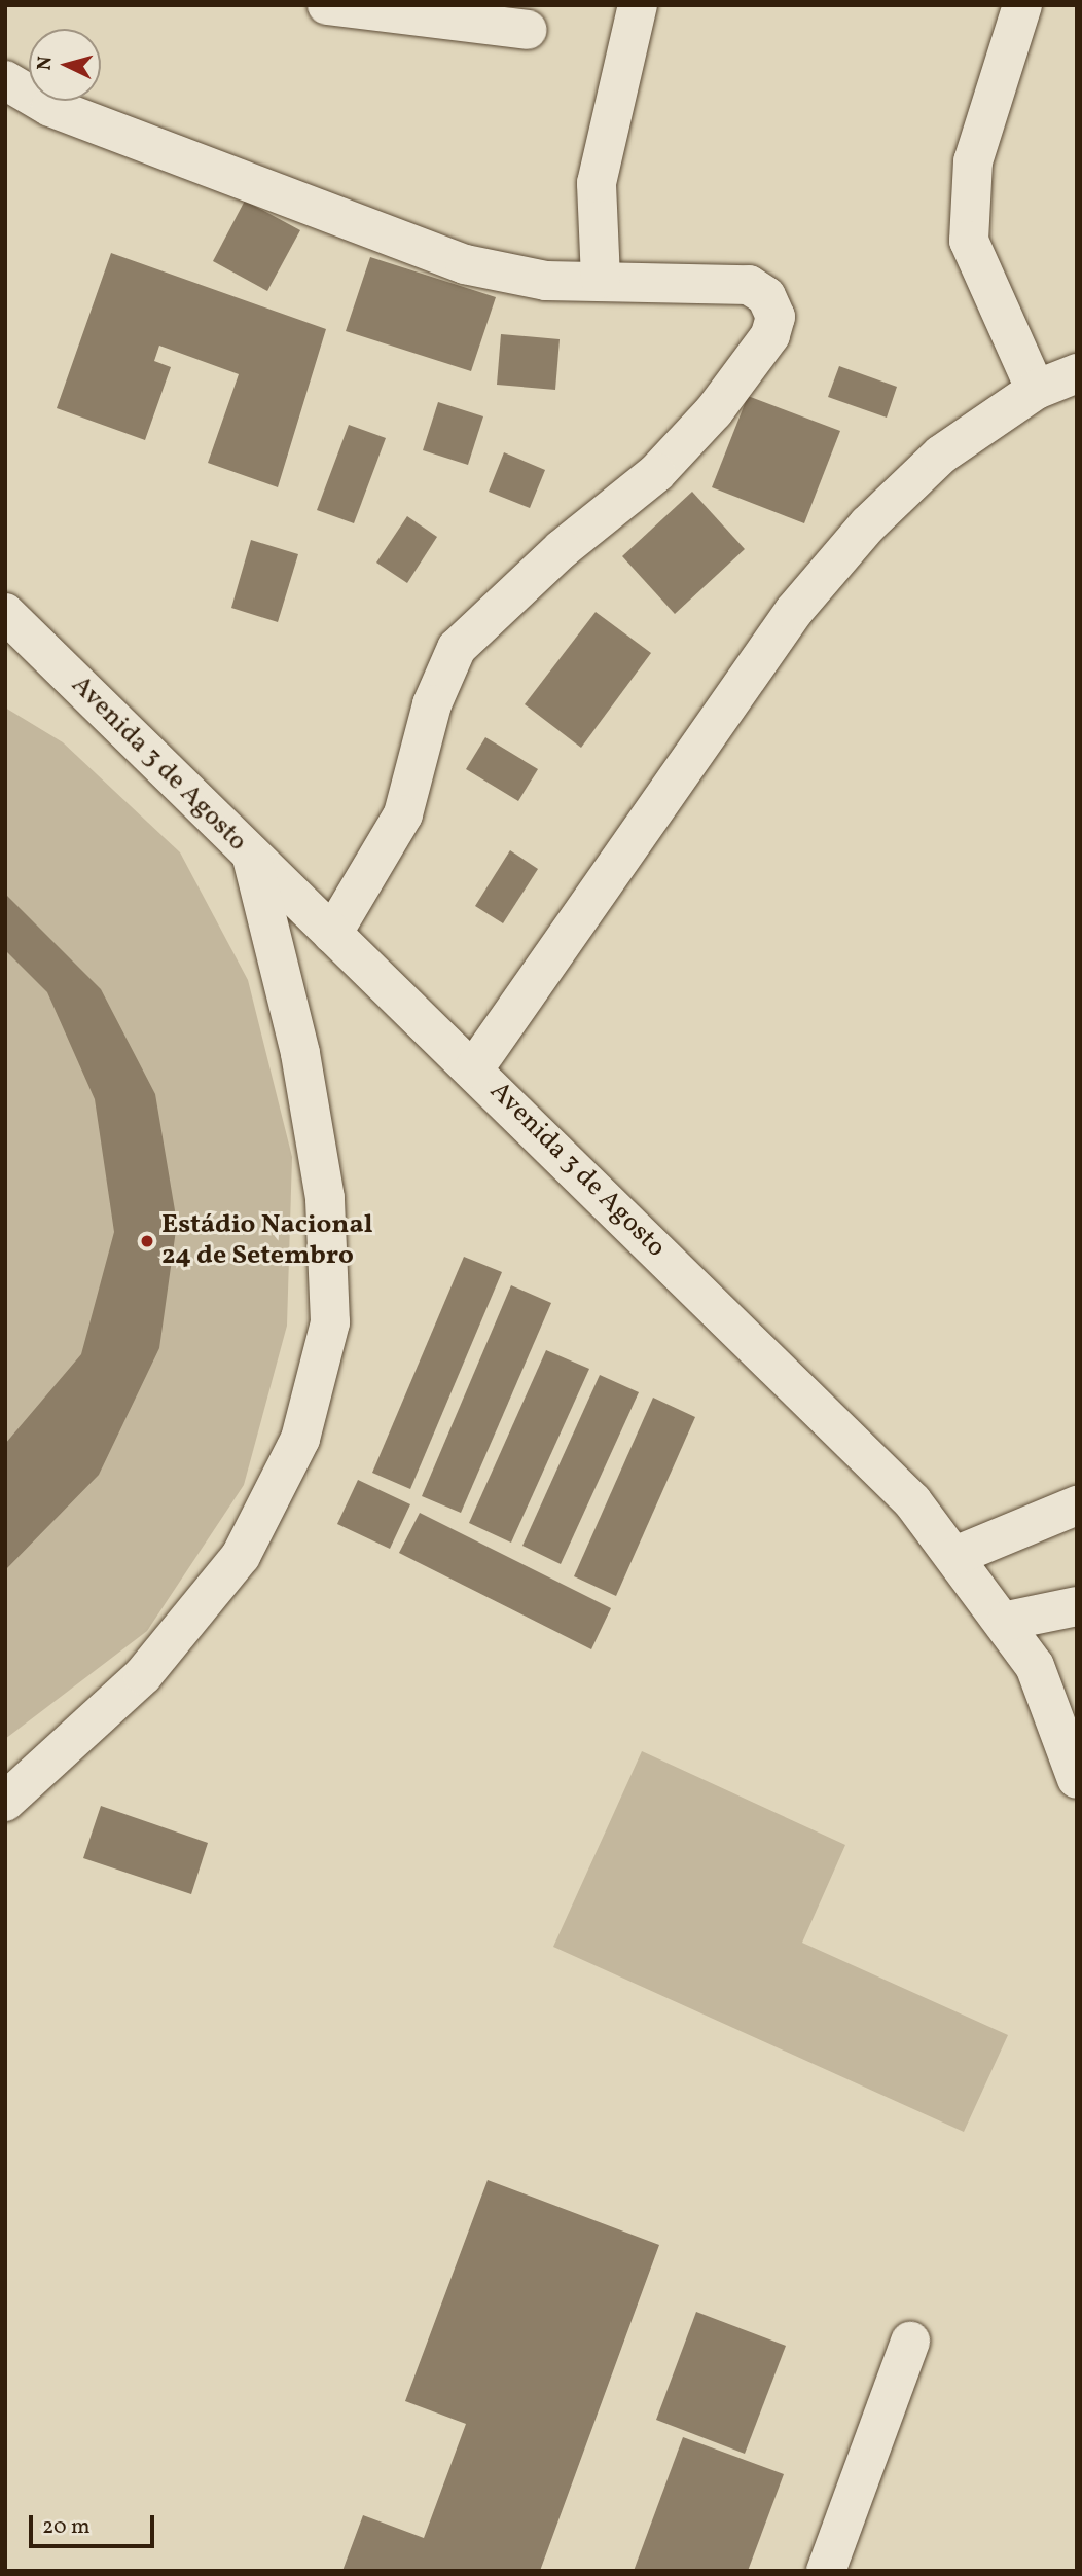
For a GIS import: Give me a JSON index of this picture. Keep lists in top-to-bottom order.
{
  "streets": {
    "street": ["Avenida 3 de Agosto"]
  },
  "places": ["Estádio Nacional 24 de Setembro"],
  "scale_bar": "20 m",
  "north": "left"
}
